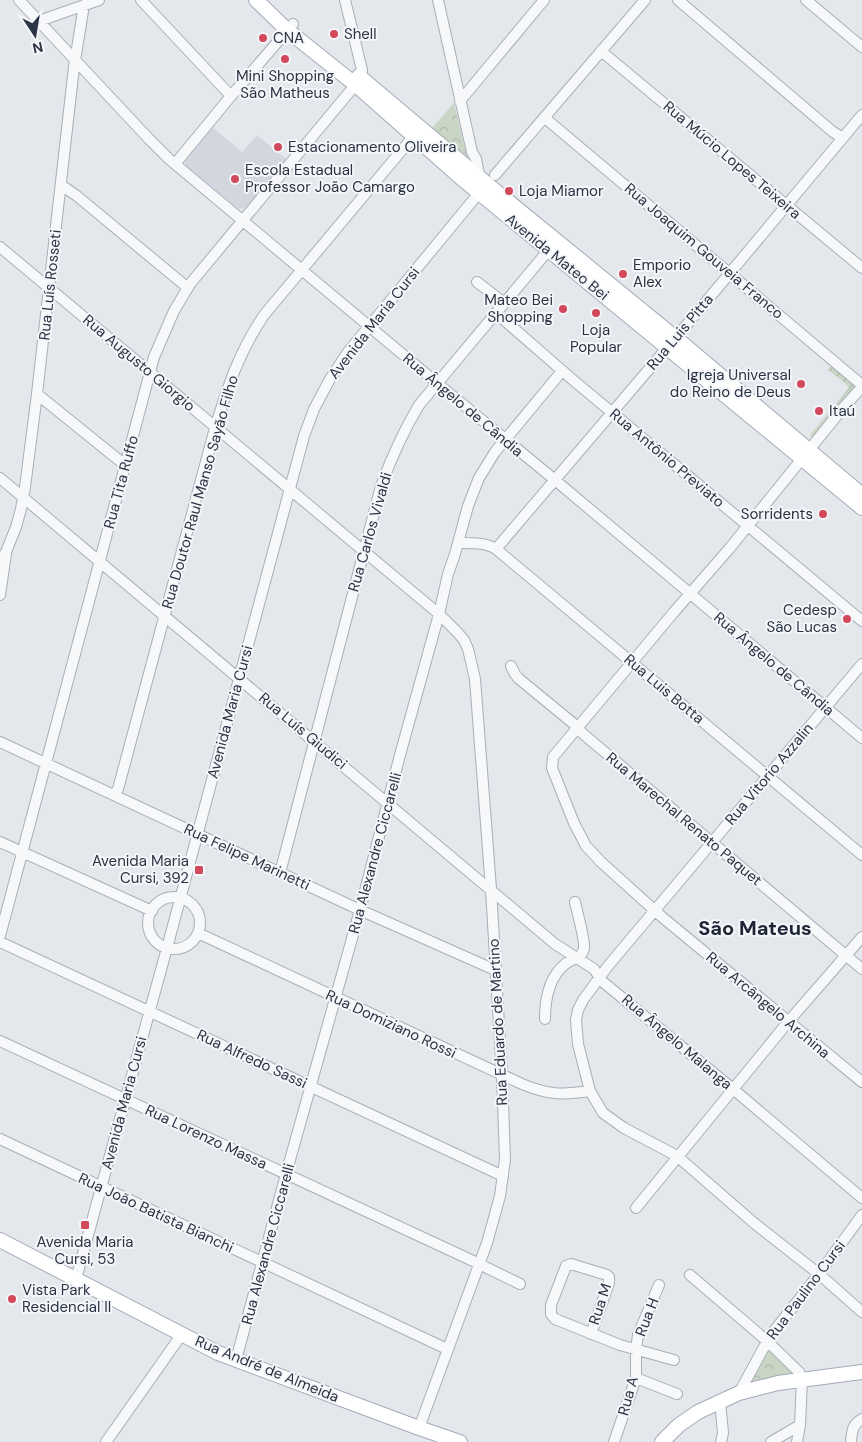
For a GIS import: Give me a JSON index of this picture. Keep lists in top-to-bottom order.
{
  "streets": {
    "main road": ["Avenida Mateo Bei", "Rua André de Almeida"],
    "street": [
      "Rua Múcio Lopes Teixeira",
      "Rua Joaquim Gouveia Franco",
      "Rua Luís Rosseti",
      "Avenida Maria Cursi",
      "Rua Luis Pitta",
      "Rua Augusto Giorgio",
      "Rua Ângelo de Cândia",
      "Rua Antônio Previato",
      "Rua Tita Ruffo",
      "Rua Doutor Raul Manso Sayão Filho",
      "Rua Carlos Vivaldi",
      "Rua Luis Botta",
      "Rua Luís Giudici",
      "Rua Vitorio Azzalin",
      "Rua Marechal Renato Paquet",
      "Rua Alexandre Ciccarelli",
      "Rua Felipe Marinetti",
      "Rua Arcângelo Archina",
      "Rua Eduardo de Martino",
      "Rua Domiziano Rossi",
      "Rua Ângelo Malanga",
      "Rua Alfredo Sassi",
      "Rua Lorenzo Massa",
      "Rua João Batista Bianchi",
      "Rua Paulino Cursi",
      "Rua M",
      "Rua H",
      "Rua A"
    ]
  },
  "crossings": [
    ["Rua Múcio Lopes Teixeira", "Rua Luis Pitta"],
    ["Rua Joaquim Gouveia Franco", "Rua Luis Pitta"],
    ["Avenida Mateo Bei", "Avenida Maria Cursi"],
    ["Avenida Mateo Bei", "Rua Luis Pitta"],
    ["Avenida Mateo Bei", "Rua Tita Ruffo"],
    ["Avenida Mateo Bei", "Rua Doutor Raul Manso Sayão Filho"],
    ["Avenida Mateo Bei", "Rua Carlos Vivaldi"],
    ["Rua Luís Rosseti", "Rua Augusto Giorgio"],
    ["Rua Luís Rosseti", "Rua Ângelo de Cândia"],
    ["Rua Luís Rosseti", "Rua Luís Giudici"],
    ["Avenida Maria Cursi", "Rua Augusto Giorgio"],
    ["Avenida Maria Cursi", "Rua Ângelo de Cândia"],
    ["Avenida Maria Cursi", "Rua Luís Giudici"],
    ["Avenida Maria Cursi", "Rua Felipe Marinetti"],
    ["Avenida Maria Cursi", "Rua Alfredo Sassi"],
    ["Avenida Maria Cursi", "Rua Lorenzo Massa"],
    ["Avenida Maria Cursi", "Rua João Batista Bianchi"],
    ["Avenida Maria Cursi", "Rua André de Almeida"],
    ["Rua Luis Pitta", "Rua Ângelo de Cândia"],
    ["Rua Luis Pitta", "Rua Antônio Previato"],
    ["Rua Luis Pitta", "Rua Luis Botta"],
    ["Rua Augusto Giorgio", "Rua Tita Ruffo"],
    ["Rua Augusto Giorgio", "Rua Doutor Raul Manso Sayão Filho"],
    ["Rua Augusto Giorgio", "Rua Carlos Vivaldi"],
    ["Rua Augusto Giorgio", "Rua Alexandre Ciccarelli"],
    ["Rua Augusto Giorgio", "Rua Eduardo de Martino"],
    ["Rua Ângelo de Cândia", "Rua Tita Ruffo"],
    ["Rua Ângelo de Cândia", "Rua Doutor Raul Manso Sayão Filho"],
    ["Rua Ângelo de Cândia", "Rua Carlos Vivaldi"],
    ["Rua Ângelo de Cândia", "Rua Vitorio Azzalin"],
    ["Rua Ângelo de Cândia", "Rua Alexandre Ciccarelli"],
    ["Rua Antônio Previato", "Rua Carlos Vivaldi"],
    ["Rua Antônio Previato", "Rua Alexandre Ciccarelli"],
    ["Rua Tita Ruffo", "Rua Luís Giudici"],
    ["Rua Tita Ruffo", "Rua Felipe Marinetti"],
    ["Rua Doutor Raul Manso Sayão Filho", "Rua Luís Giudici"],
    ["Rua Doutor Raul Manso Sayão Filho", "Rua Felipe Marinetti"],
    ["Rua Carlos Vivaldi", "Rua Luís Giudici"],
    ["Rua Carlos Vivaldi", "Rua Felipe Marinetti"],
    ["Rua Luis Botta", "Rua Vitorio Azzalin"],
    ["Rua Luis Botta", "Rua Alexandre Ciccarelli"],
    ["Rua Luís Giudici", "Rua Alexandre Ciccarelli"],
    ["Rua Luís Giudici", "Rua Eduardo de Martino"],
    ["Rua Luís Giudici", "Rua Ângelo Malanga"],
    ["Rua Vitorio Azzalin", "Rua Marechal Renato Paquet"],
    ["Rua Vitorio Azzalin", "Rua Arcângelo Archina"],
    ["Rua Vitorio Azzalin", "Rua Domiziano Rossi"],
    ["Rua Vitorio Azzalin", "Rua Ângelo Malanga"],
    ["Rua Vitorio Azzalin", "Rua Paulino Cursi"],
    ["Rua Marechal Renato Paquet", "Rua Arcângelo Archina"],
    ["Rua Alexandre Ciccarelli", "Rua Felipe Marinetti"],
    ["Rua Alexandre Ciccarelli", "Rua Eduardo de Martino"],
    ["Rua Alexandre Ciccarelli", "Rua Domiziano Rossi"],
    ["Rua Alexandre Ciccarelli", "Rua Alfredo Sassi"],
    ["Rua Alexandre Ciccarelli", "Rua Lorenzo Massa"],
    ["Rua Alexandre Ciccarelli", "Rua João Batista Bianchi"],
    ["Rua Alexandre Ciccarelli", "Rua André de Almeida"],
    ["Rua Felipe Marinetti", "Rua Eduardo de Martino"],
    ["Rua Eduardo de Martino", "Rua Domiziano Rossi"],
    ["Rua Eduardo de Martino", "Rua Ângelo Malanga"],
    ["Rua Eduardo de Martino", "Rua Alfredo Sassi"],
    ["Rua Eduardo de Martino", "Rua Lorenzo Massa"],
    ["Rua Eduardo de Martino", "Rua João Batista Bianchi"],
    ["Rua Eduardo de Martino", "Rua André de Almeida"],
    ["Rua H", "Rua A"]
  ],
  "districts": ["São Mateus"],
  "places": {
    "other": [
      "Shell",
      "CNA",
      "Mini Shopping São Matheus",
      "Estacionamento Oliveira",
      "Escola Estadual Professor João Camargo",
      "Loja Miamor",
      "Emporio Alex",
      "Mateo Bei Shopping",
      "Loja Popular",
      "Igreja Universal do Reino de Deus",
      "Itaú",
      "Sorridents",
      "Cedesp São Lucas",
      "Vista Park Residencial II"
    ],
    "transit": ["Avenida Maria Cursi, 392", "Avenida Maria Cursi, 53"]
  },
  "north": "bottom"
}
